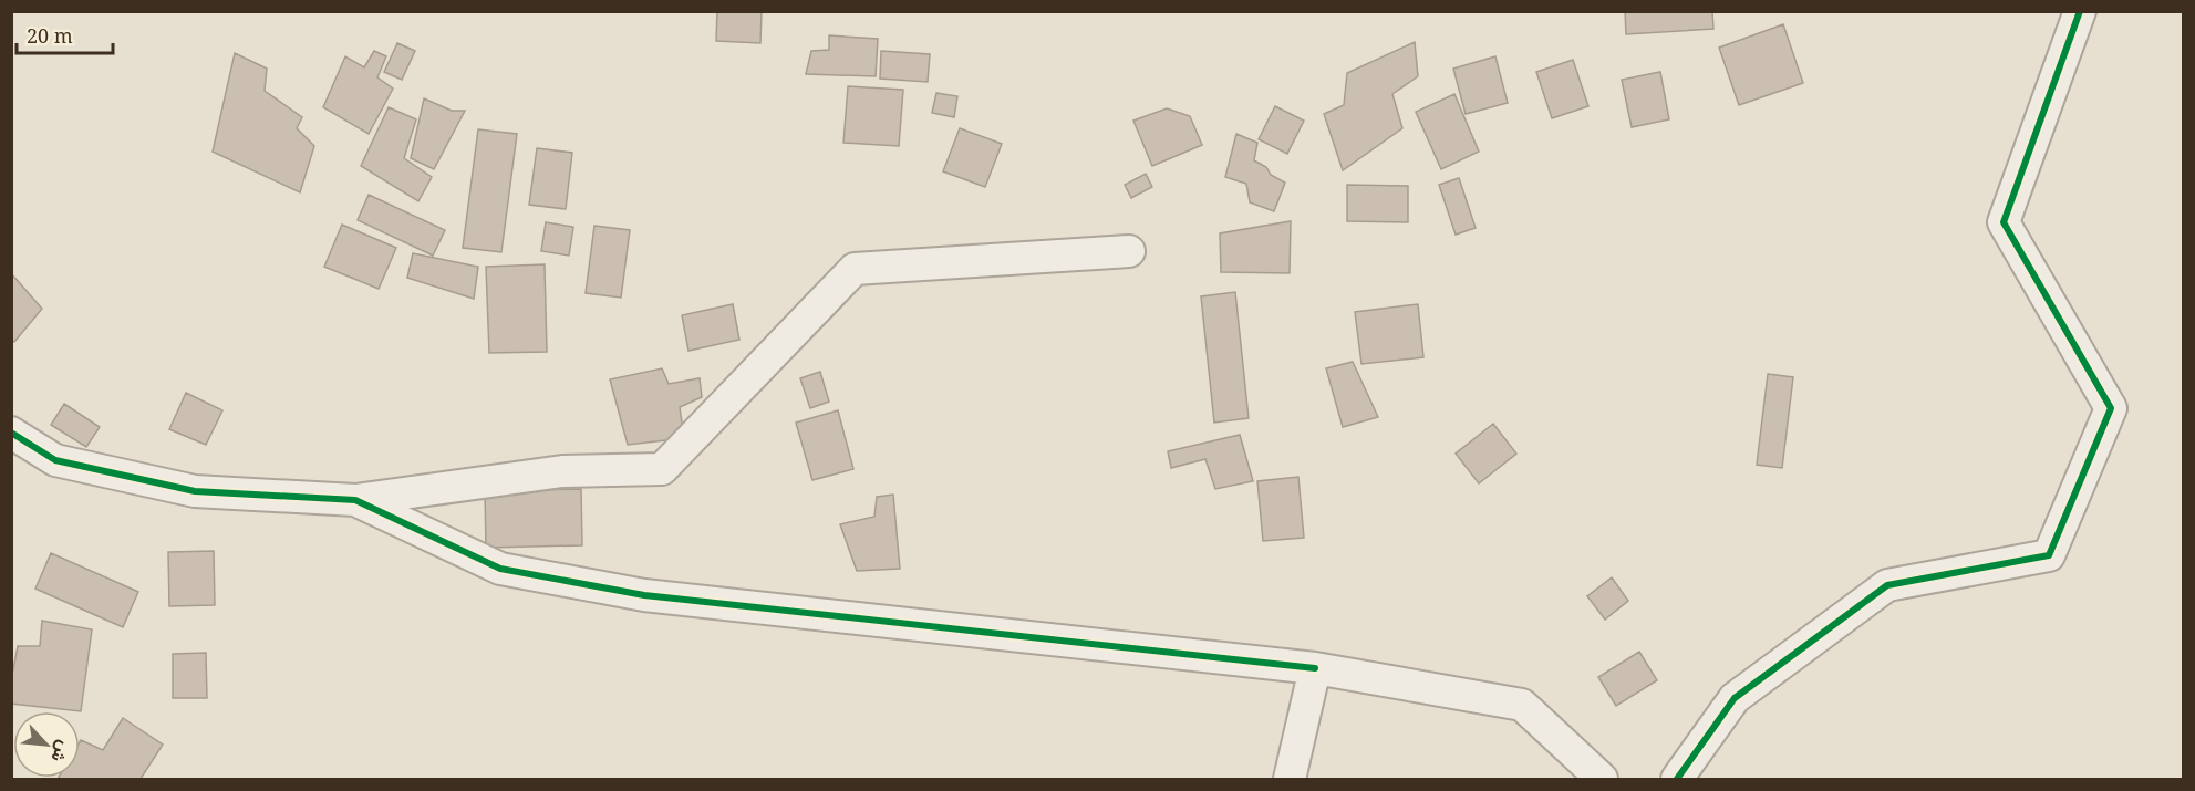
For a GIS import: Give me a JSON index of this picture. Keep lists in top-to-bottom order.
{
  "scale_bar": "20 m",
  "north": "bottom right"
}
